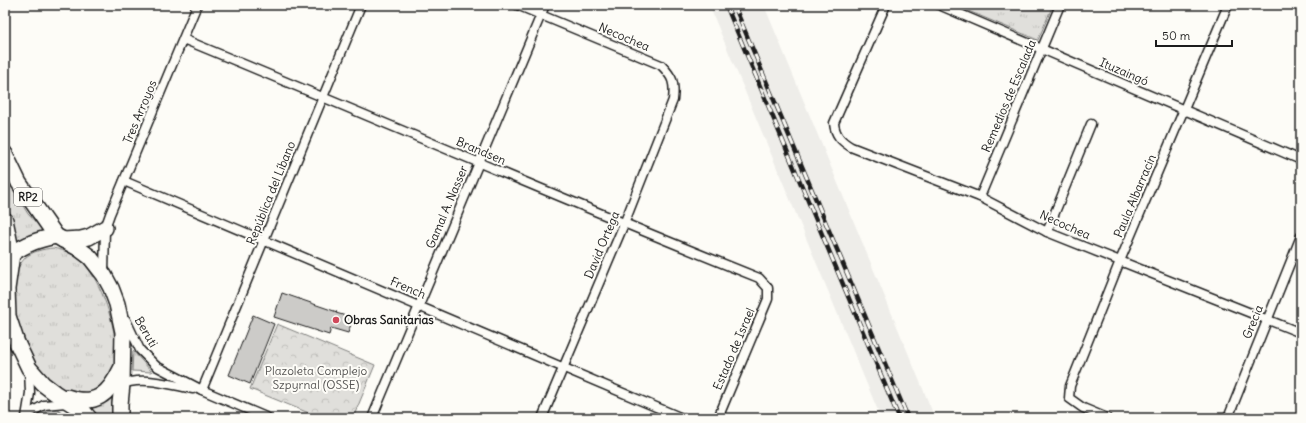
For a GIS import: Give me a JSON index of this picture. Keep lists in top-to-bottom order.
{
  "streets": {
    "highway": ["RP2"],
    "street": [
      "Necochea",
      "Ituzaingó",
      "Remedios de Escalada",
      "Tres Arroyos",
      "Brandsen",
      "República del Líbano",
      "Paula Albarracín",
      "Gamal A. Nasser",
      "David Ortega",
      "French",
      "Grecia",
      "Beruti",
      "Estado de Israel"
    ]
  },
  "crossings": [
    ["Necochea", "Remedios de Escalada"],
    ["Necochea", "Paula Albarracín"],
    ["Necochea", "Gamal A. Nasser"],
    ["Necochea", "David Ortega"],
    ["Necochea", "Grecia"],
    ["Ituzaingó", "Remedios de Escalada"],
    ["Ituzaingó", "Paula Albarracín"],
    ["Tres Arroyos", "Brandsen"],
    ["Tres Arroyos", "French"],
    ["Brandsen", "República del Líbano"],
    ["Brandsen", "Gamal A. Nasser"],
    ["Brandsen", "David Ortega"],
    ["Brandsen", "Estado de Israel"],
    ["República del Líbano", "French"],
    ["República del Líbano", "Beruti"],
    ["RP2", "Beruti"],
    ["Gamal A. Nasser", "French"],
    ["David Ortega", "French"]
  ],
  "parks": ["Plazoleta Complejo Szpyrnal (OSSE)"],
  "places": ["Obras Sanitarias"],
  "scale_bar": "50 m"
}
